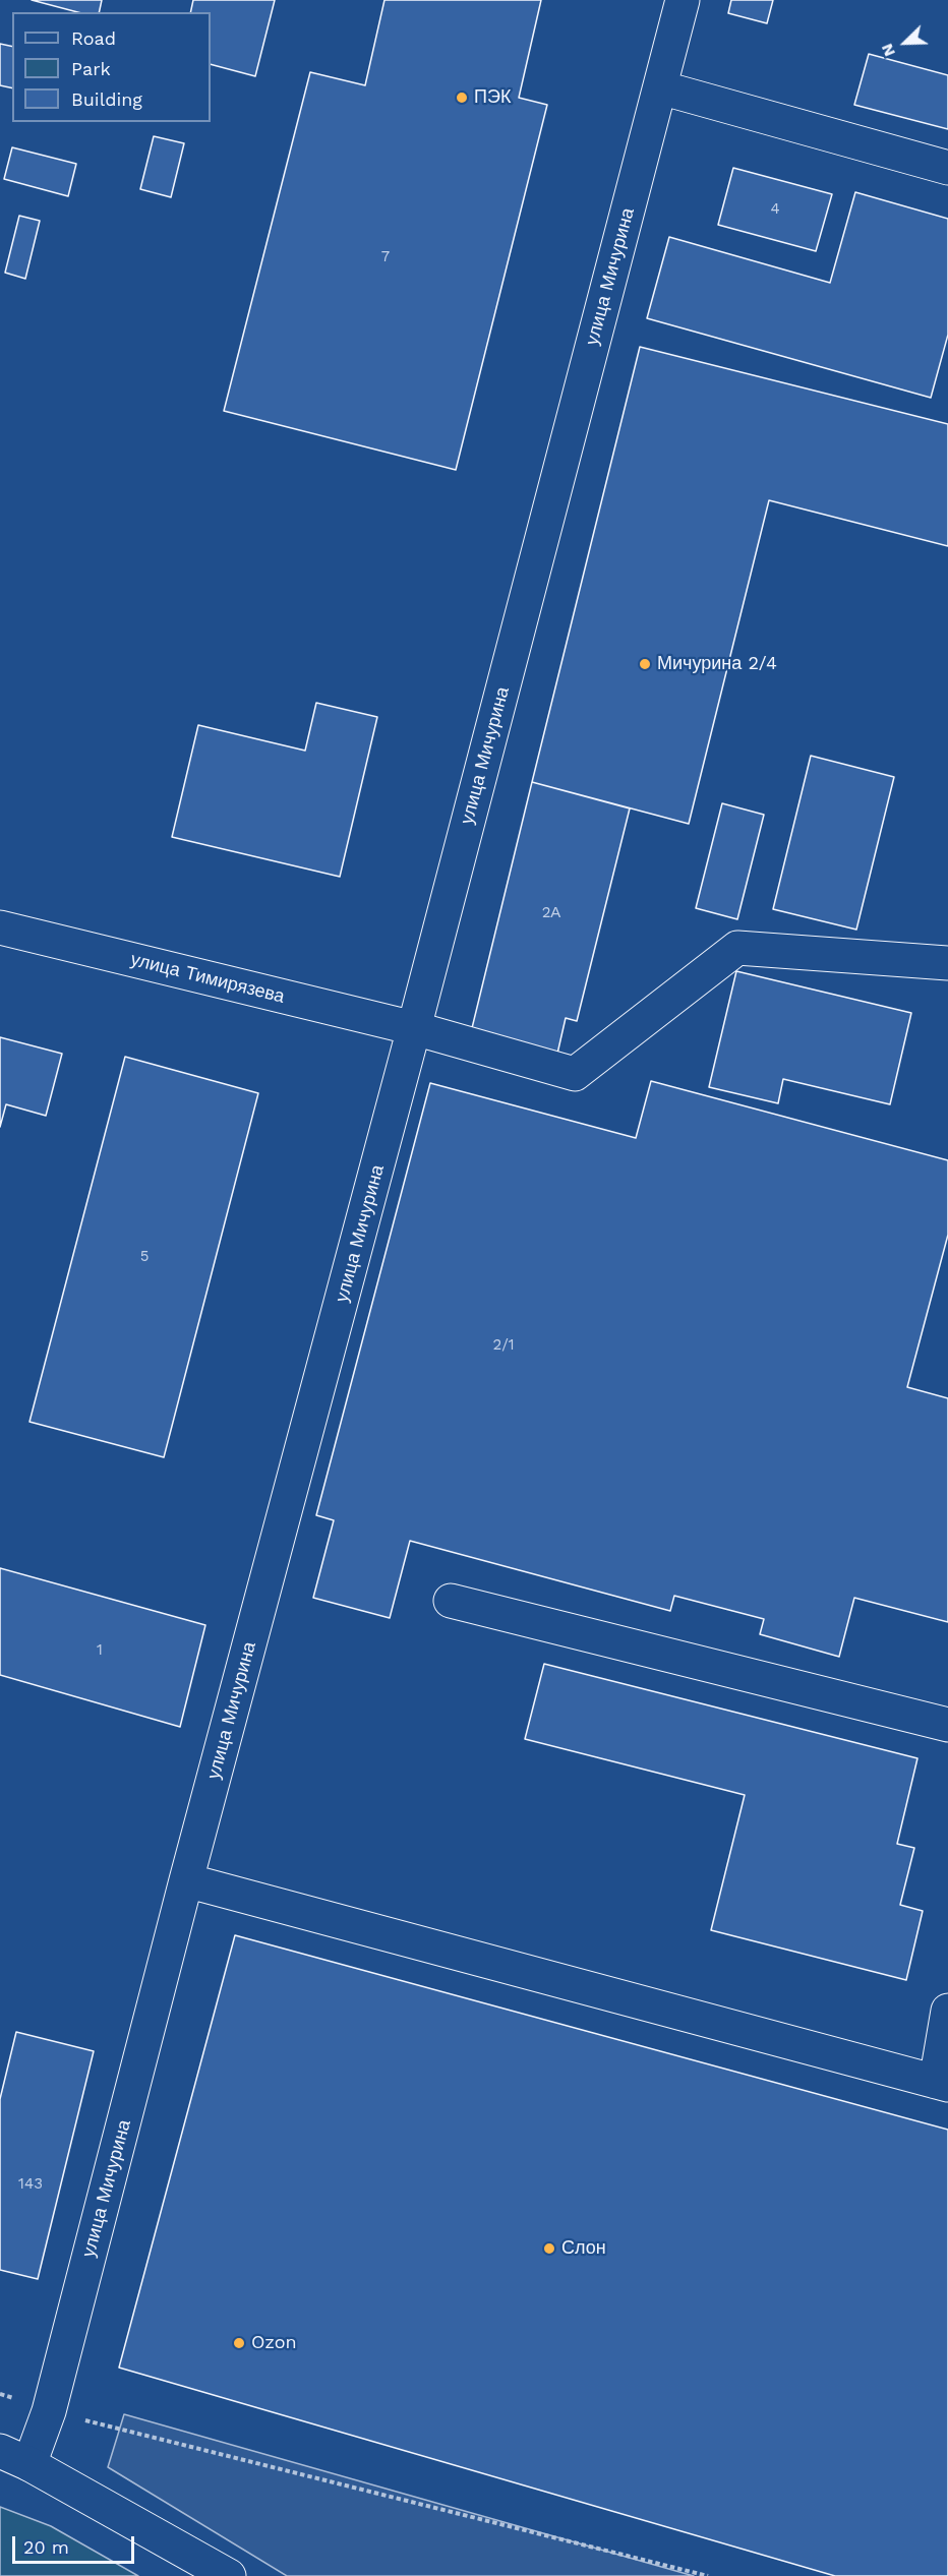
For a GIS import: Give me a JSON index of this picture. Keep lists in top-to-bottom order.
{
  "streets": {
    "street": ["улица Мичурина", "улица Тимирязева"]
  },
  "crossings": [
    ["улица Мичурина", "улица Тимирязева"]
  ],
  "places": [
    "ПЭК",
    "Мичурина 2/4",
    "Слон",
    "Ozon"
  ],
  "house_numbers": [
    "4",
    "7",
    "2А",
    "5",
    "2/1",
    "1",
    "143"
  ],
  "legend": ["Road", "Park", "Building"],
  "scale_bar": "20 m",
  "north": "bottom left"
}
